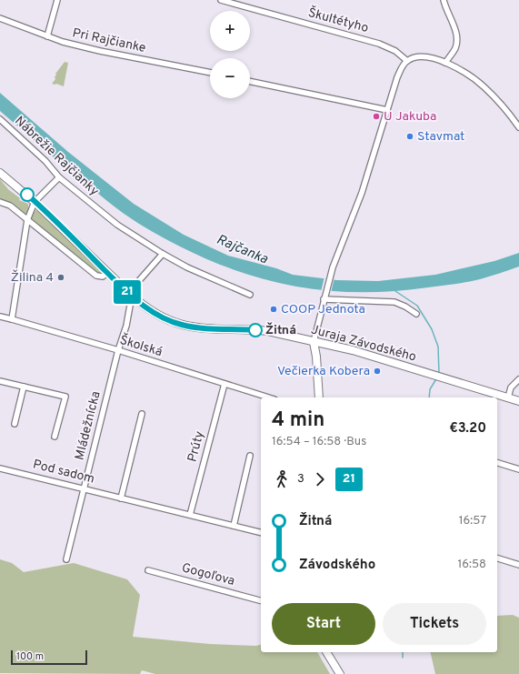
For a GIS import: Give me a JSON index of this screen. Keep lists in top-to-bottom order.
{
  "streets": {
    "street": [
      "Škultétyho",
      "Pri Rajčianke",
      "Nábrežie Rajčianky",
      "Juraja Závodského",
      "Školská",
      "Mládežnícka",
      "Prúty",
      "Pod sadom",
      "Gogoľova"
    ]
  },
  "crossings": [
    ["Juraja Závodského", "Mládežnícka"],
    ["Školská", "Mládežnícka"],
    ["Školská", "Prúty"],
    ["Mládežnícka", "Pod sadom"],
    ["Prúty", "Pod sadom"]
  ],
  "water": ["Rajčanka"],
  "places": [
    "U Jakuba",
    "Stavmat",
    "Žilina 4",
    "COOP Jednota",
    "Žitná",
    "Večierka Kobera"
  ],
  "lines": ["bus line 21"],
  "scale_bar": "100 m",
  "page": {
    "on_map": "21",
    "map_buttons": ["+", "−"],
    "heading": ["4 min", "16:54 – 16:58 · Bus", "€3.20"],
    "legs": ["3", "21"],
    "list": [
      {
        "name": "Žitná",
        "value": "16:57"
      },
      {
        "name": "Závodského",
        "value": "16:58"
      }
    ],
    "buttons": ["Start", "Tickets"],
    "scale": "100 m"
  }
}
